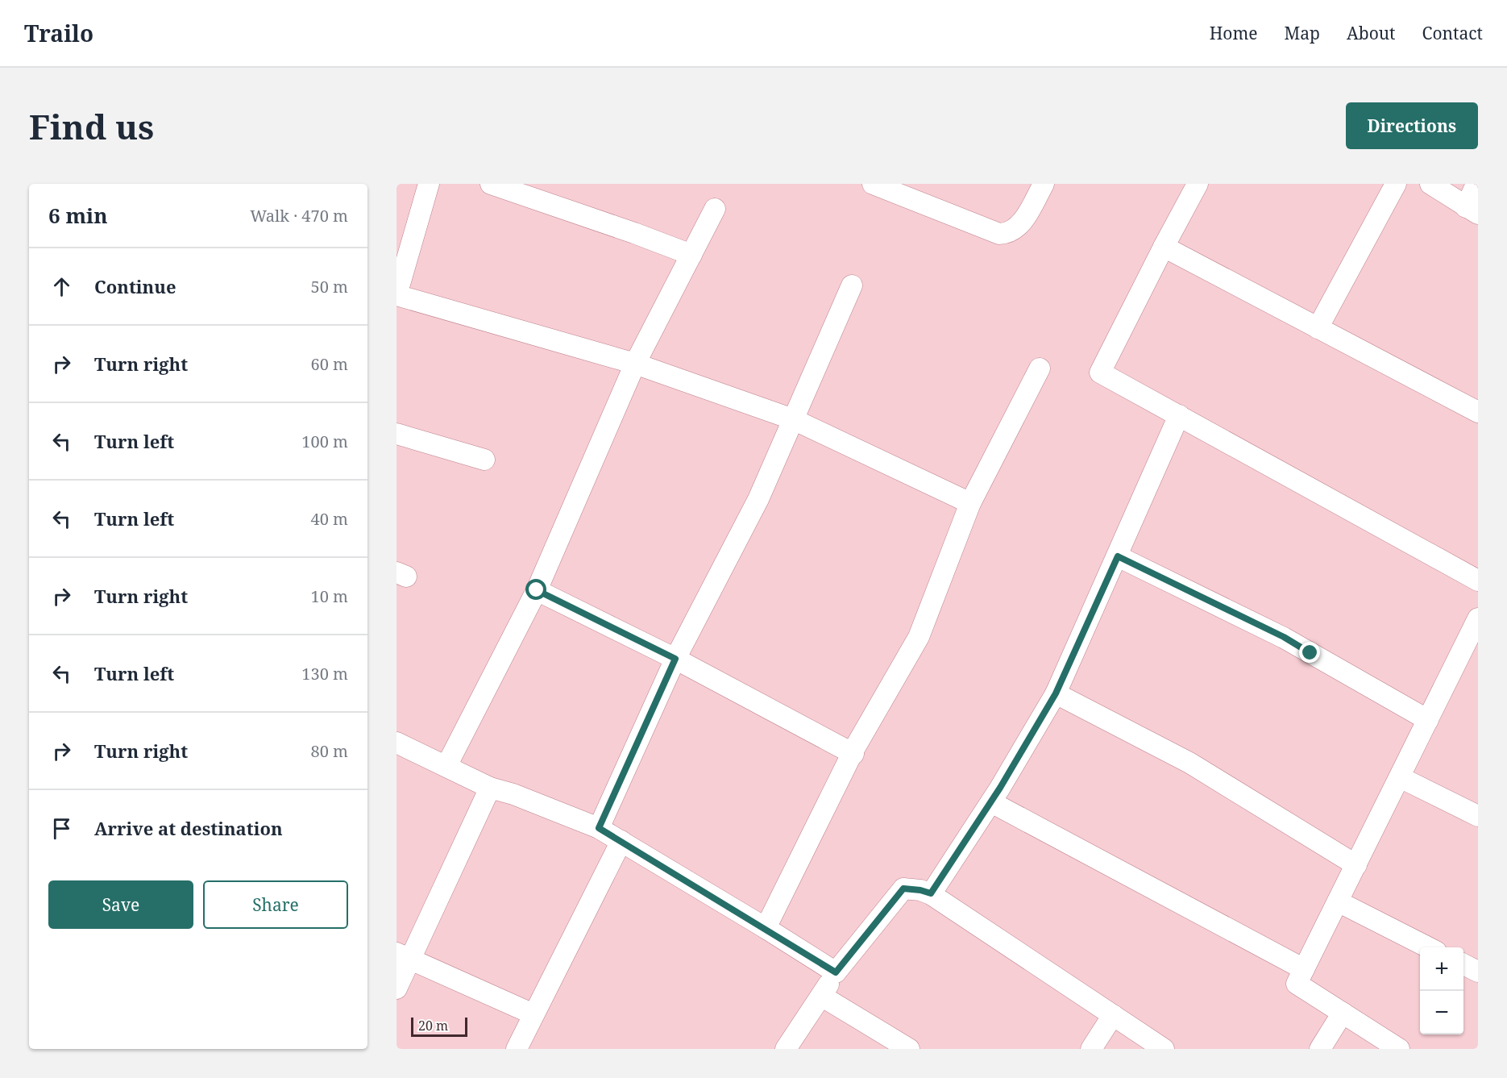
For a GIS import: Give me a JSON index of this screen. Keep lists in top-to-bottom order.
{
  "scale_bar": "20 m",
  "page": {
    "header": "Trailo",
    "nav": [
      "Home",
      "Map",
      "About",
      "Contact"
    ],
    "buttons": [
      "Directions",
      ["Save", "Share"]
    ],
    "title": "Find us",
    "heading": ["6 min", "Walk · 470 m"],
    "list": [
      ["Continue", "50 m"],
      ["Turn right", "60 m"],
      ["Turn left", "100 m"],
      ["Turn left", "40 m"],
      ["Turn right", "10 m"],
      ["Turn left", "130 m"],
      ["Turn right", "80 m"],
      "Arrive at destination"
    ],
    "map_buttons": ["+", "−"],
    "scale": "20 m"
  }
}
